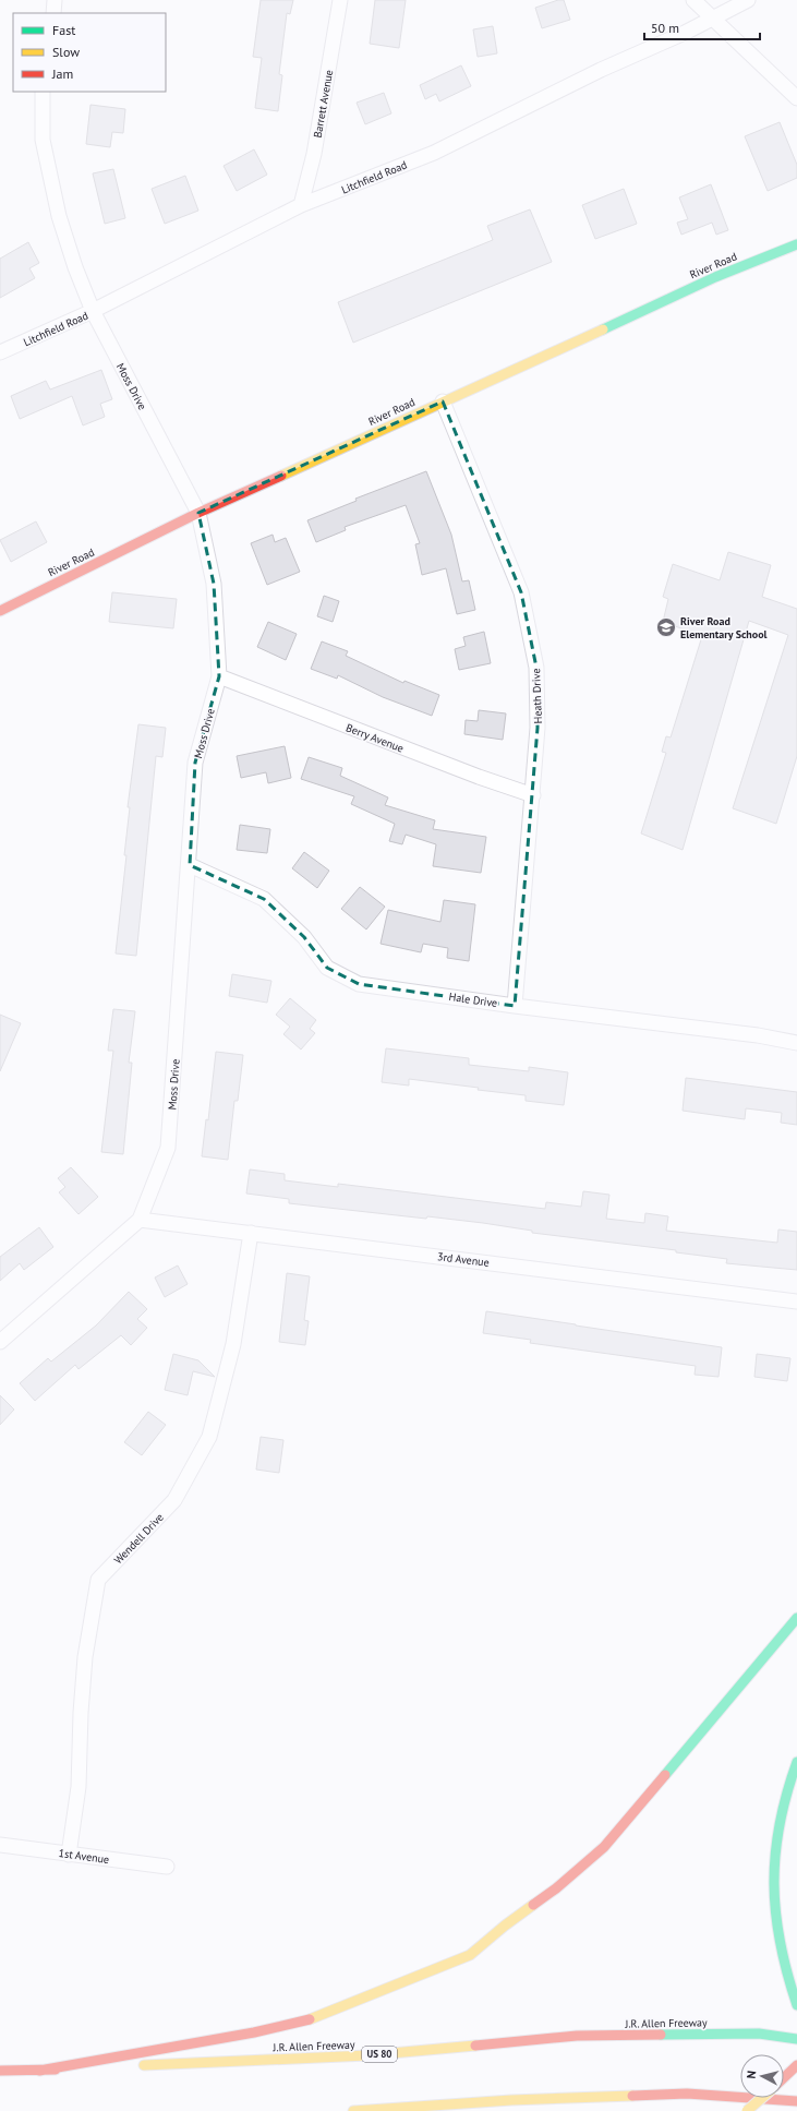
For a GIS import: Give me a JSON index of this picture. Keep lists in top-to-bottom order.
{
  "streets": {
    "main road": ["River Road", "J.R. Allen Freeway", "US 80"],
    "street": [
      "Barrett Avenue",
      "Litchfield Road",
      "Moss Drive",
      "Heath Drive",
      "Berry Avenue",
      "Hale Drive",
      "3rd Avenue",
      "Wendell Drive",
      "1st Avenue"
    ]
  },
  "crossings": [
    ["Barrett Avenue", "Litchfield Road"],
    ["Litchfield Road", "Moss Drive"],
    ["River Road", "Moss Drive"],
    ["River Road", "Heath Drive"],
    ["Moss Drive", "Berry Avenue"],
    ["Moss Drive", "Hale Drive"],
    ["Moss Drive", "3rd Avenue"],
    ["Heath Drive", "Berry Avenue"],
    ["Heath Drive", "Hale Drive"],
    ["3rd Avenue", "Wendell Drive"],
    ["Wendell Drive", "1st Avenue"]
  ],
  "places": {
    "school or university": ["River Road Elementary School"]
  },
  "legend": ["Fast", "Slow", "Jam"],
  "scale_bar": "50 m",
  "north": "left"
}
